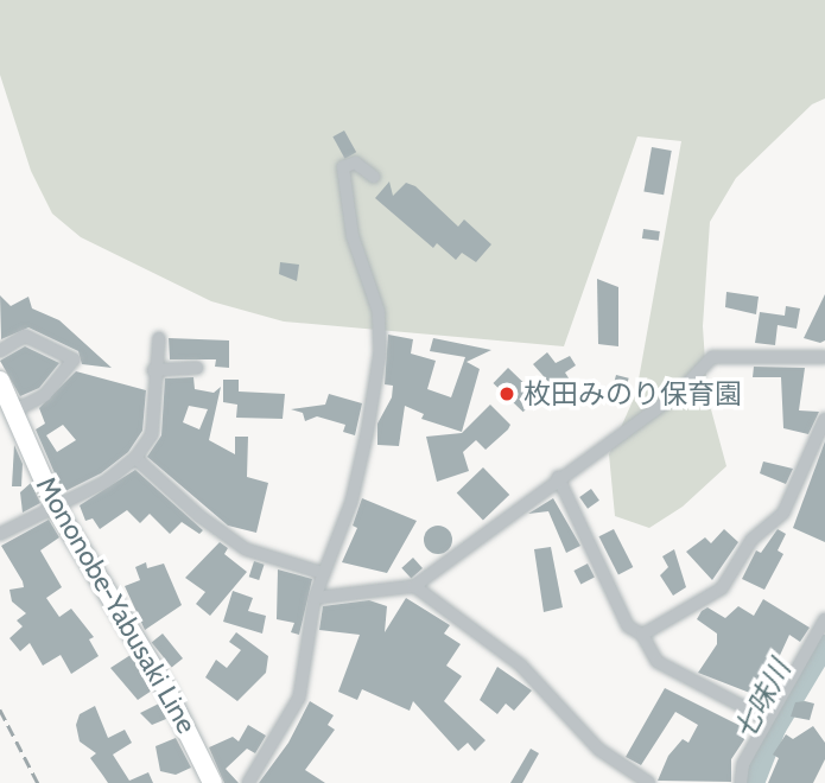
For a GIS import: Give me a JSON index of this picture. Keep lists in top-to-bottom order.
{
  "streets": {
    "main road": ["Mononobe-Yabusaki Line"]
  },
  "water": ["七味川"],
  "places": ["枚田みのり保育園"]
}
